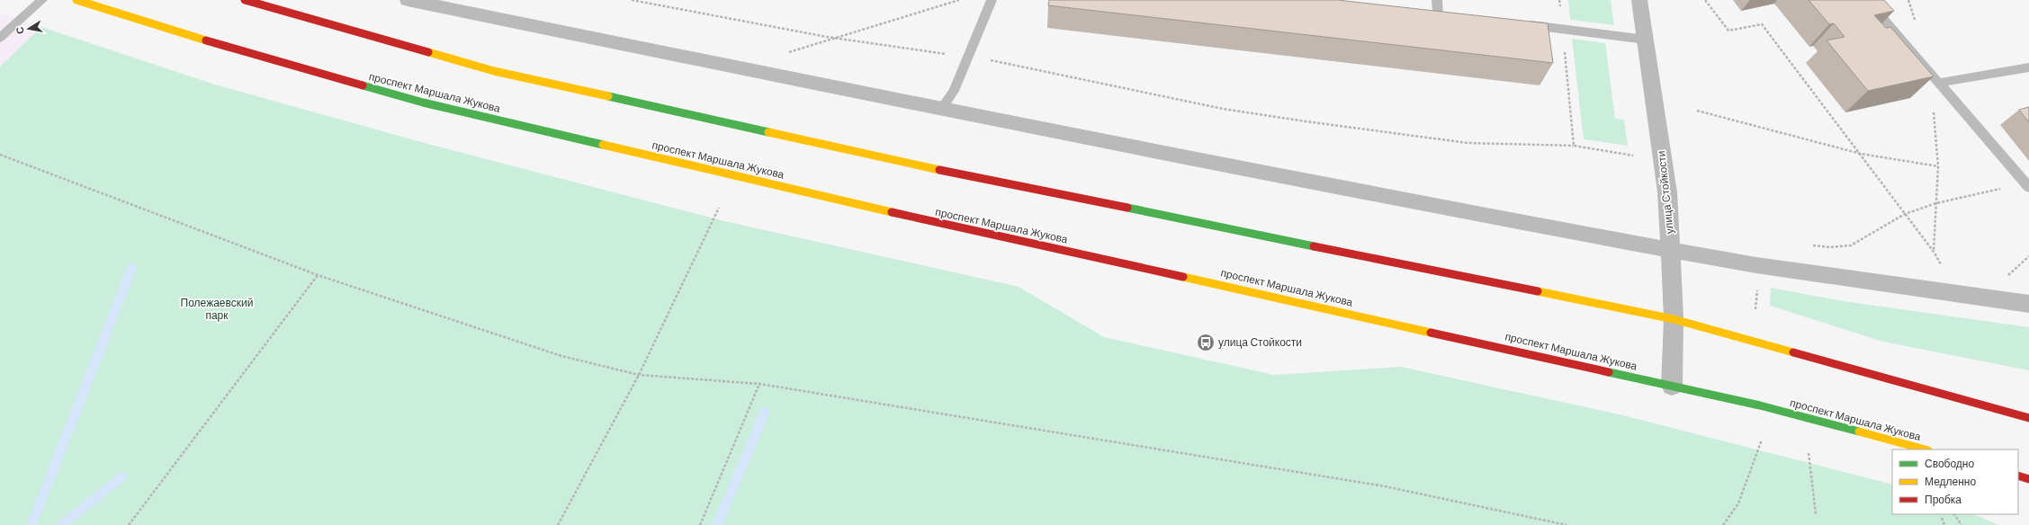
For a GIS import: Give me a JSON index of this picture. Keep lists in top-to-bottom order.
{
  "streets": {
    "main road": ["проспект Маршала Жукова"],
    "street": ["улица Стойкости"]
  },
  "crossings": [
    ["проспект Маршала Жукова", "улица Стойкости"]
  ],
  "parks": ["Полежаевский парк"],
  "places": {
    "bus stop": ["улица Стойкости"]
  },
  "legend": ["Свободно", "Медленно", "Пробка"],
  "north": "left"
}
